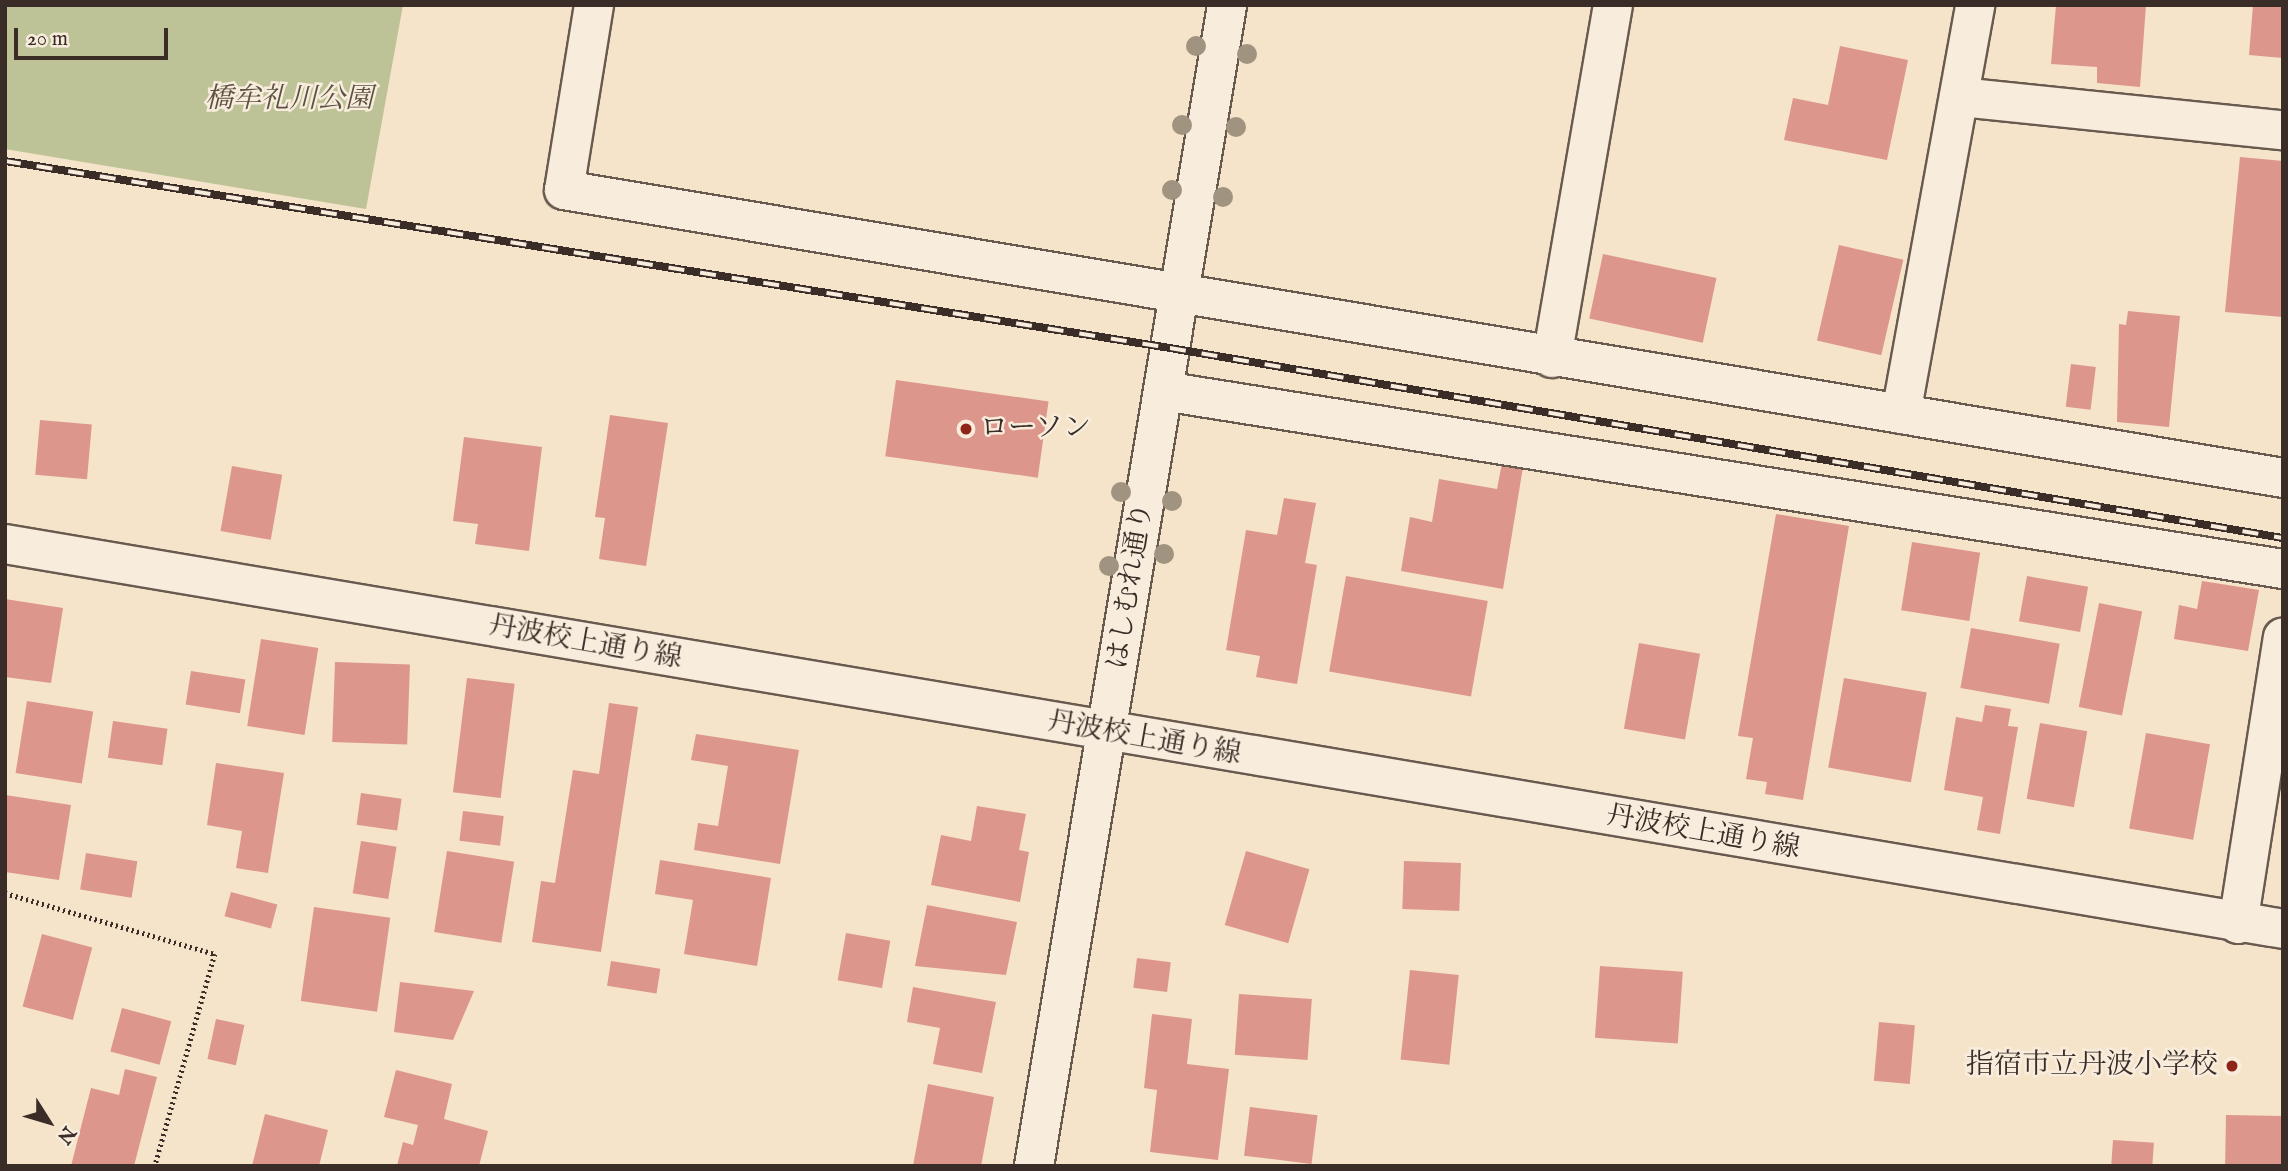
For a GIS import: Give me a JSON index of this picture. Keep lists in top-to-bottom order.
{
  "streets": {
    "street": ["はしむれ通り", "丹波校上通り線"]
  },
  "crossings": [
    ["はしむれ通り", "丹波校上通り線"]
  ],
  "parks": ["橋牟礼川公園"],
  "places": ["ローソン", "指宿市立丹波小学校"],
  "scale_bar": "20 m",
  "north": "bottom right"
}
